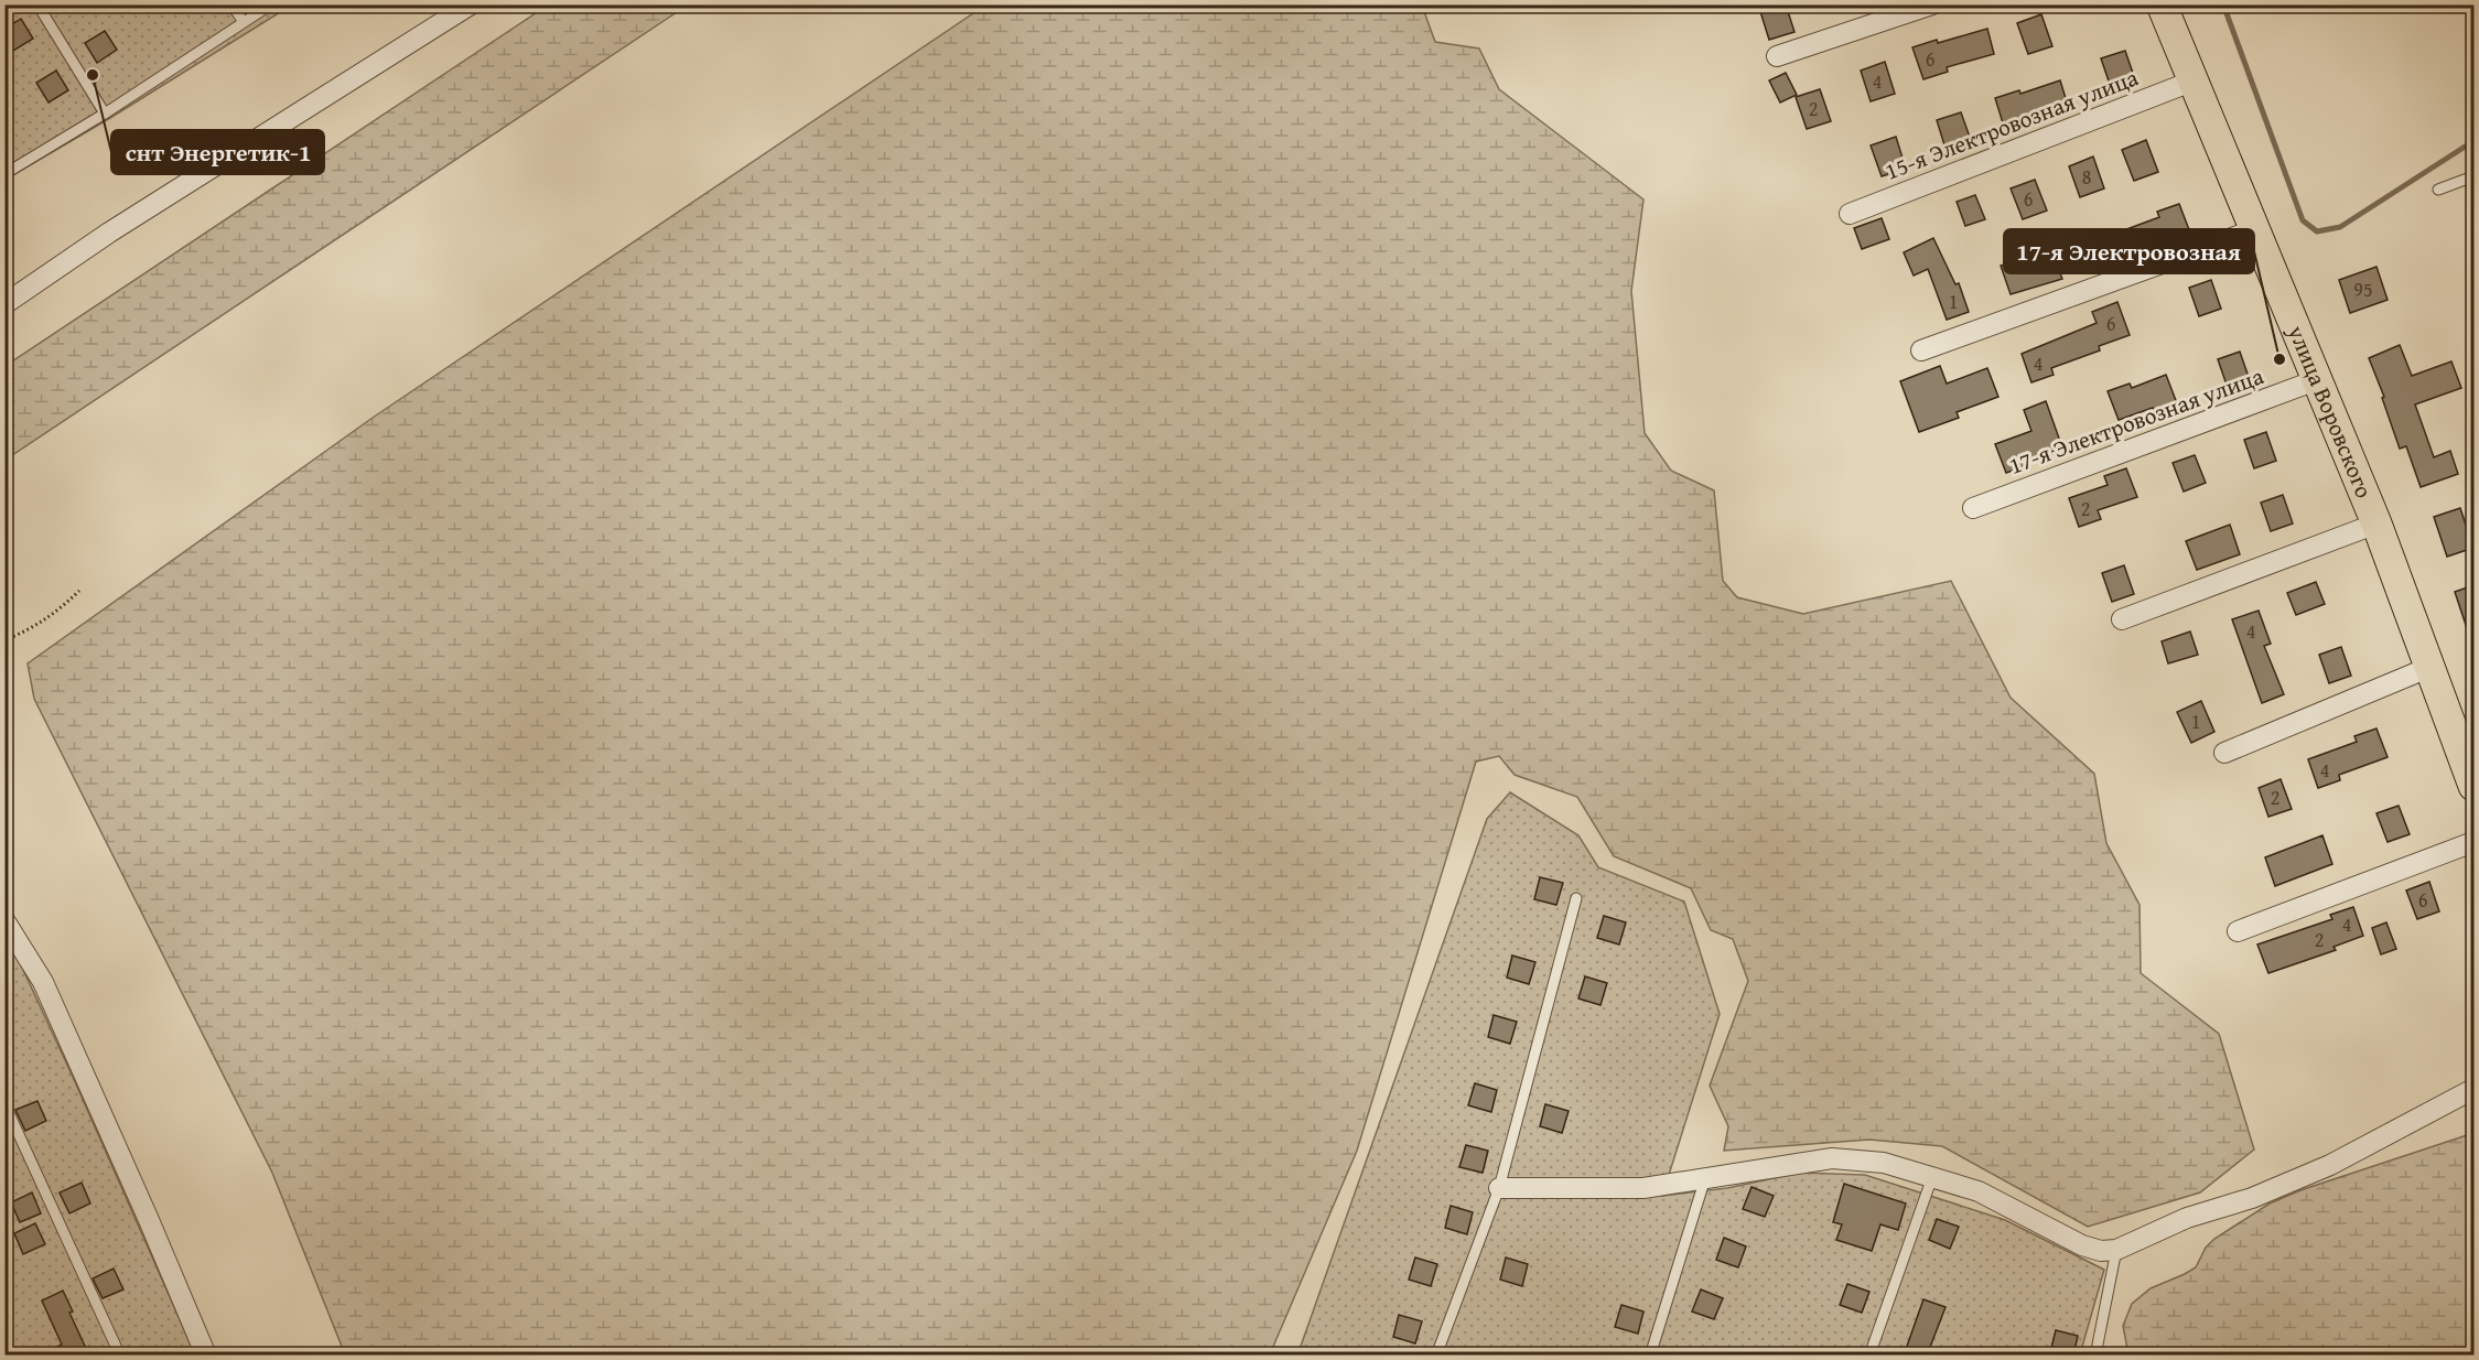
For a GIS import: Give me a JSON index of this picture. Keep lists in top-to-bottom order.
{
  "streets": {
    "main road": ["улица Воровского"],
    "street": ["15-я Электровозная улица", "17-я Электровозная улица"]
  },
  "crossings": [
    ["15-я Электровозная улица", "улица Воровского"],
    ["улица Воровского", "17-я Электровозная улица"]
  ],
  "places": ["снт Энергетик-1", "17-я Электровозная"],
  "house_numbers": [
    "6",
    "4",
    "2",
    "8",
    "6",
    "95",
    "1",
    "6",
    "4",
    "2",
    "4",
    "1",
    "4",
    "2",
    "6",
    "4",
    "2"
  ]
}
